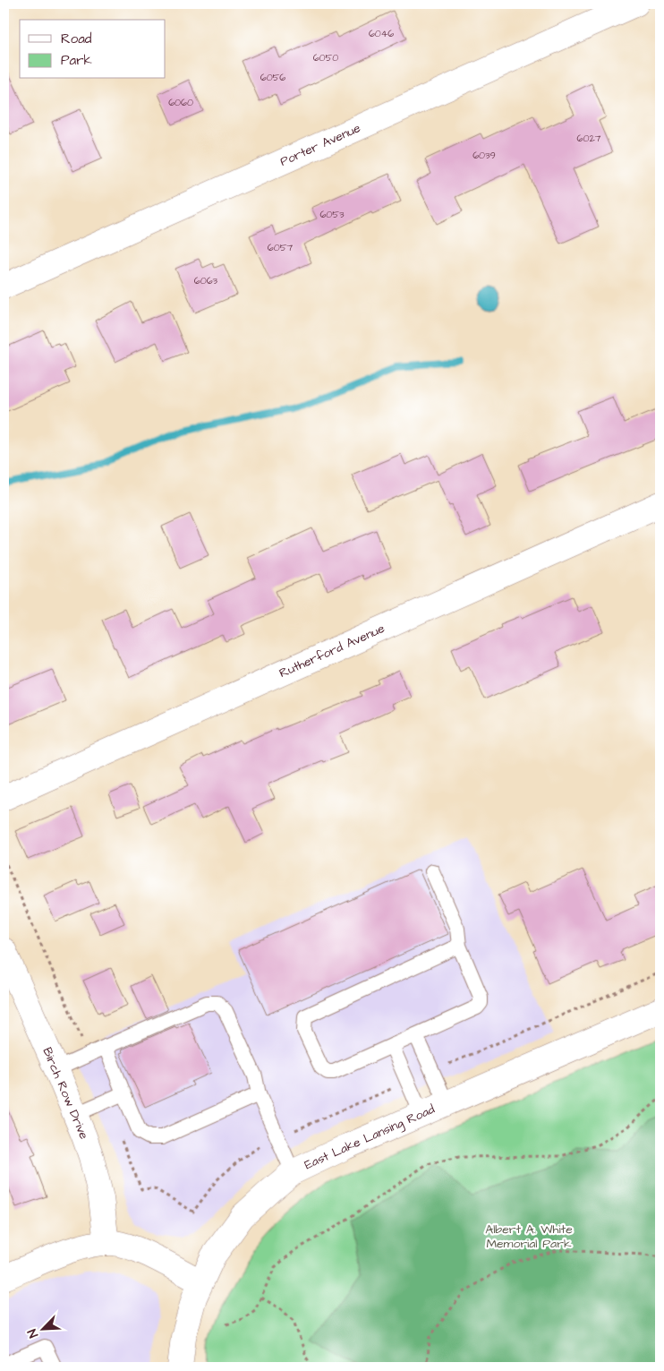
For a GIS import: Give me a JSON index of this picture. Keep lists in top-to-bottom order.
{
  "streets": {
    "street": [
      "Porter Avenue",
      "Rutherford Avenue",
      "Birch Row Drive",
      "East Lake Lansing Road"
    ]
  },
  "parks": ["Albert A. White Memorial Park"],
  "house_numbers": [
    "6046",
    "6050",
    "6056",
    "6060",
    "6027",
    "6039",
    "6053",
    "6057",
    "6063"
  ],
  "legend": ["Road", "Park"],
  "north": "bottom left"
}
